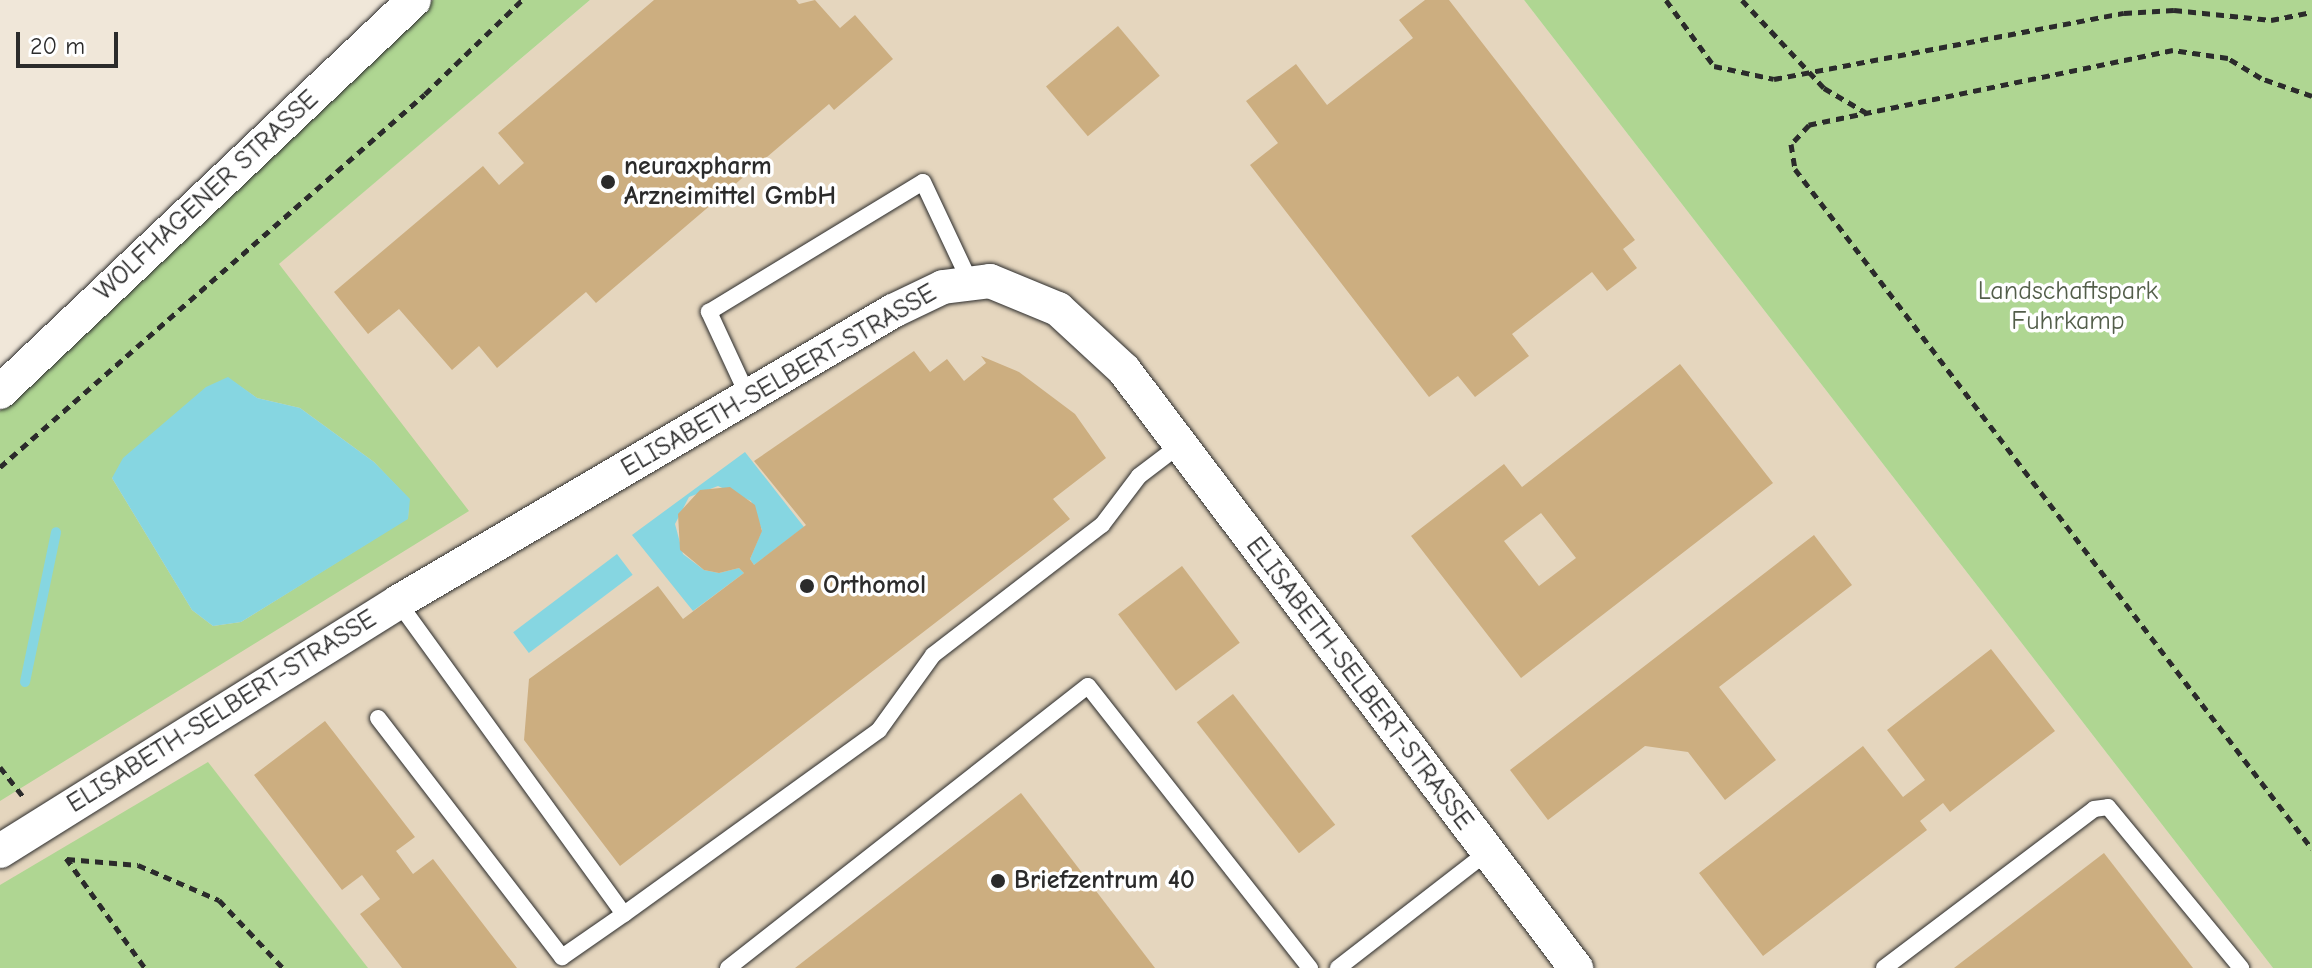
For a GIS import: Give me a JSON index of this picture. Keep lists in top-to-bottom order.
{
  "streets": {
    "street": ["WOLFHAGENER STRASSE", "ELISABETH-SELBERT-STRASSE"]
  },
  "parks": ["Landschaftspark Fuhrkamp"],
  "places": ["neuraxpharm Arzneimittel GmbH", "Orthomol", "Briefzentrum 40"],
  "scale_bar": "20 m"
}
